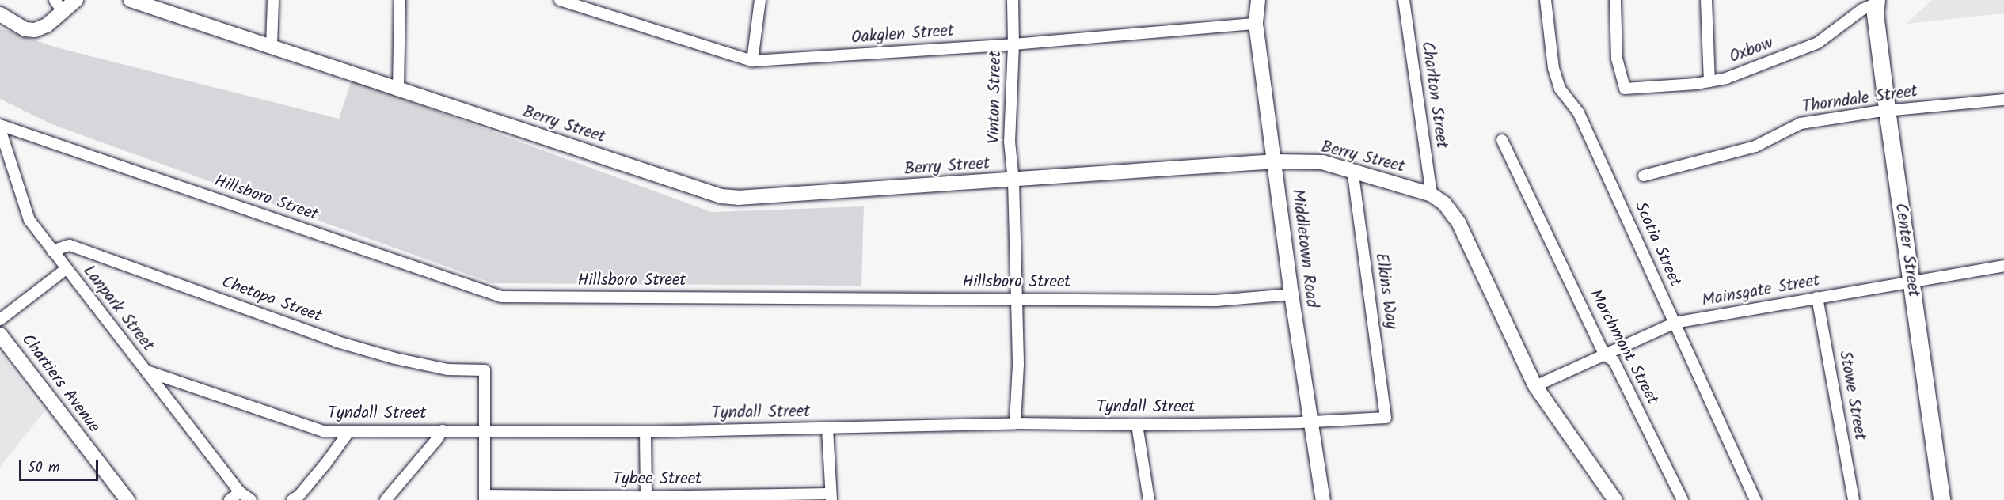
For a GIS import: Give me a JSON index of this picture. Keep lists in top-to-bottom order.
{
  "streets": {
    "main road": ["Center Street"],
    "street": [
      "Oakglen Street",
      "Oxbow",
      "Charlton Street",
      "Vinton Street",
      "Thorndale Street",
      "Berry Street",
      "Hillsboro Street",
      "Scotia Street",
      "Middletown Road",
      "Elkins Way",
      "Mainsgate Street",
      "Chetopa Street",
      "Lanpark Street",
      "Marchmont Street",
      "Chartiers Avenue",
      "Stowe Street",
      "Tyndall Street",
      "Tybee Street"
    ]
  },
  "crossings": [
    ["Oakglen Street", "Vinton Street"],
    ["Oakglen Street", "Middletown Road"],
    ["Oxbow", "Center Street"],
    ["Charlton Street", "Berry Street"],
    ["Vinton Street", "Berry Street"],
    ["Vinton Street", "Hillsboro Street"],
    ["Vinton Street", "Tyndall Street"],
    ["Thorndale Street", "Center Street"],
    ["Berry Street", "Middletown Road"],
    ["Berry Street", "Elkins Way"],
    ["Berry Street", "Mainsgate Street"],
    ["Hillsboro Street", "Middletown Road"],
    ["Scotia Street", "Mainsgate Street"],
    ["Middletown Road", "Tyndall Street"],
    ["Center Street", "Mainsgate Street"],
    ["Elkins Way", "Tyndall Street"],
    ["Mainsgate Street", "Marchmont Street"],
    ["Mainsgate Street", "Stowe Street"],
    ["Chetopa Street", "Lanpark Street"],
    ["Chetopa Street", "Tyndall Street"],
    ["Lanpark Street", "Tyndall Street"]
  ],
  "scale_bar": "50 m"
}
